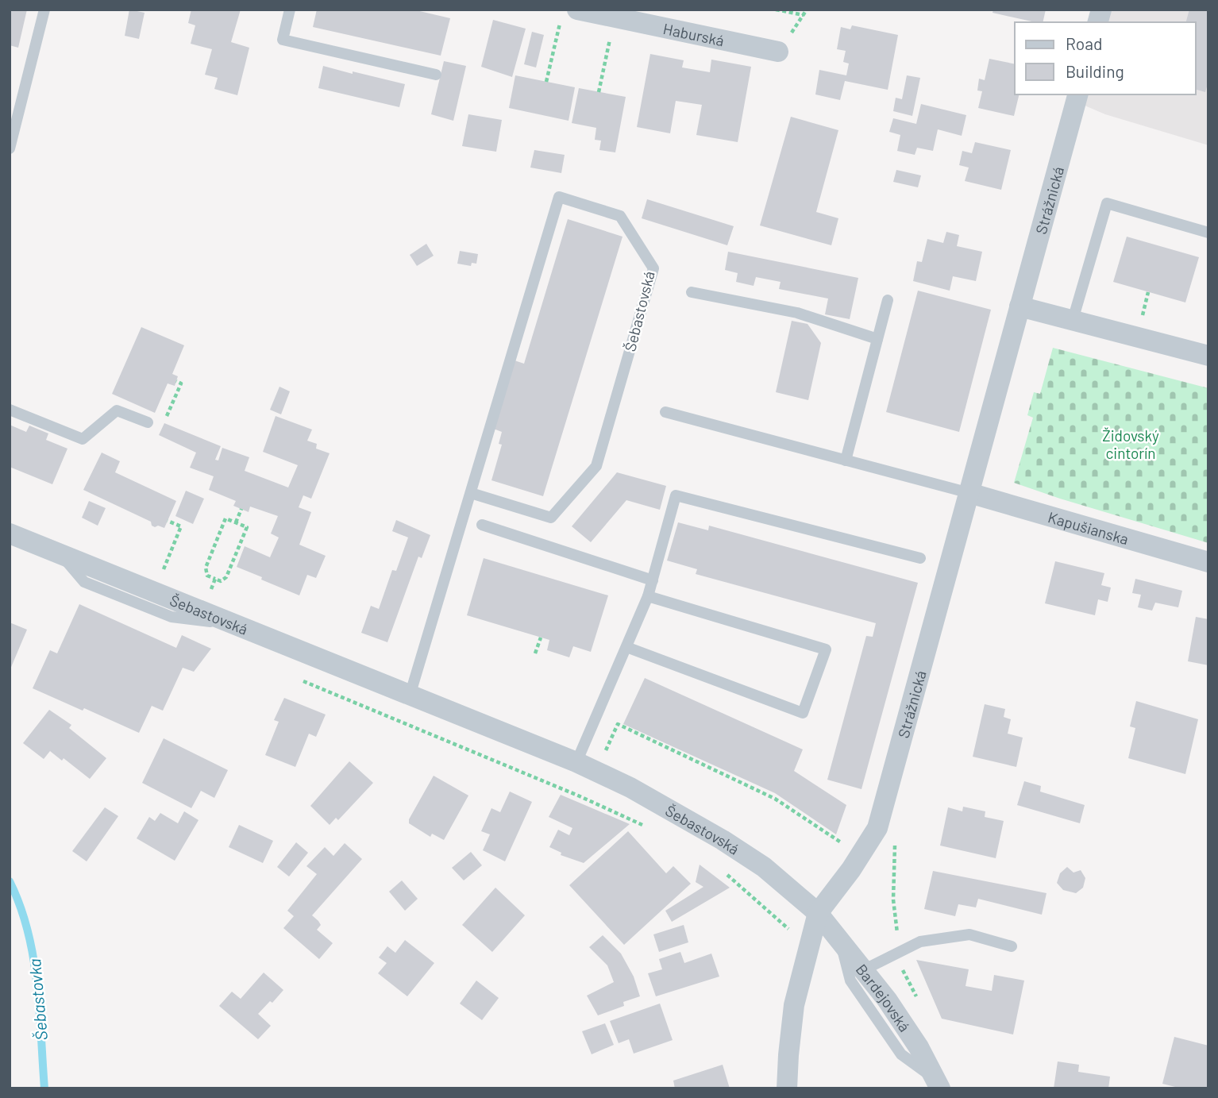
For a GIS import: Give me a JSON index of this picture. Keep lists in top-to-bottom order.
{
  "streets": {
    "street": [
      "Haburská",
      "Strážnická",
      "Šebastovská",
      "Kapušianska",
      "Bardejovská"
    ]
  },
  "crossings": [
    ["Strážnická", "Šebastovská"],
    ["Strážnická", "Kapušianska"],
    ["Strážnická", "Bardejovská"],
    ["Šebastovská", "Bardejovská"]
  ],
  "water": ["Šebastovka"],
  "parks": ["Židovský cintorín"],
  "legend": ["Road", "Building"]
}
